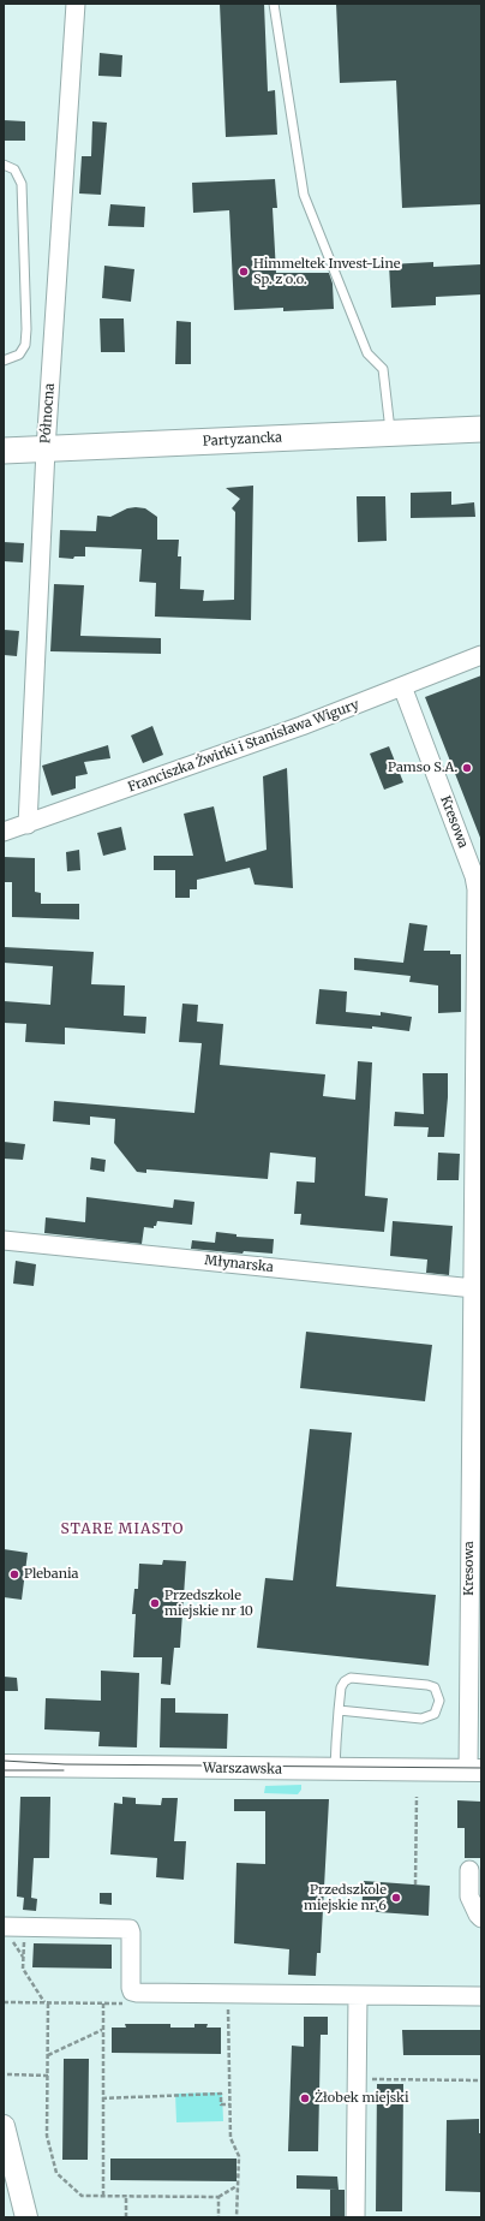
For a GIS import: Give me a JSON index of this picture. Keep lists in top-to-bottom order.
{
  "streets": {
    "main road": ["Partyzancka"],
    "street": [
      "Północna",
      "Franciszka Żwirki i Stanisława Wigury",
      "Kresowa",
      "Młynarska",
      "Warszawska"
    ]
  },
  "crossings": [
    ["Północna", "Partyzancka"],
    ["Północna", "Franciszka Żwirki i Stanisława Wigury"],
    ["Franciszka Żwirki i Stanisława Wigury", "Kresowa"],
    ["Kresowa", "Młynarska"],
    ["Kresowa", "Warszawska"]
  ],
  "districts": ["STARE MIASTO"],
  "places": [
    "Himmeltek Invest-Line Sp. z o.o.",
    "Pamso S.A.",
    "Plebania",
    "Przedszkole miejskie nr 10",
    "Przedszkole miejskie nr 6",
    "Żłobek miejski"
  ]
}
